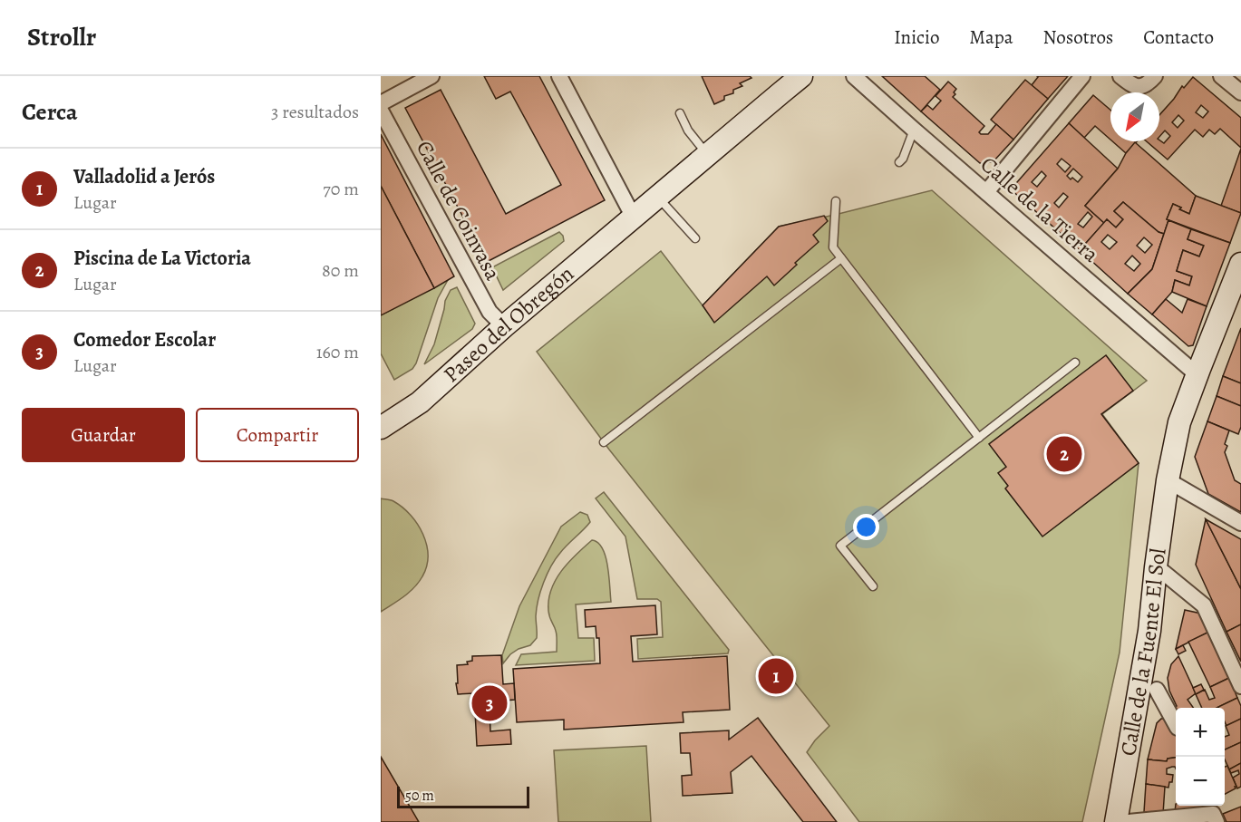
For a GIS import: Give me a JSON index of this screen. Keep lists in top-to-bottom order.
{
  "streets": {
    "street": [
      "Calle de la Tierra",
      "Calle de Coinvasa",
      "Paseo del Obregón",
      "Calle de la Fuente El Sol"
    ]
  },
  "crossings": [
    ["Calle de la Tierra", "Calle de la Fuente El Sol"],
    ["Calle de Coinvasa", "Paseo del Obregón"]
  ],
  "scale_bar": "50 m",
  "north": "bottom left",
  "page": {
    "header": "Strollr",
    "nav": [
      "Inicio",
      "Mapa",
      "Nosotros",
      "Contacto"
    ],
    "heading": ["Cerca", "3 resultados"],
    "list": [
      {
        "mark": "1",
        "name": "Valladolid a Jerós",
        "note": "Lugar",
        "value": "70 m"
      },
      {
        "mark": "2",
        "name": "Piscina de La Victoria",
        "note": "Lugar",
        "value": "80 m"
      },
      {
        "mark": "3",
        "name": "Comedor Escolar",
        "note": "Lugar",
        "value": "160 m"
      }
    ],
    "buttons": ["Guardar", "Compartir"],
    "pins": ["2", "1", "3"],
    "map_buttons": ["+", "−"],
    "scale": "50 m"
  }
}
